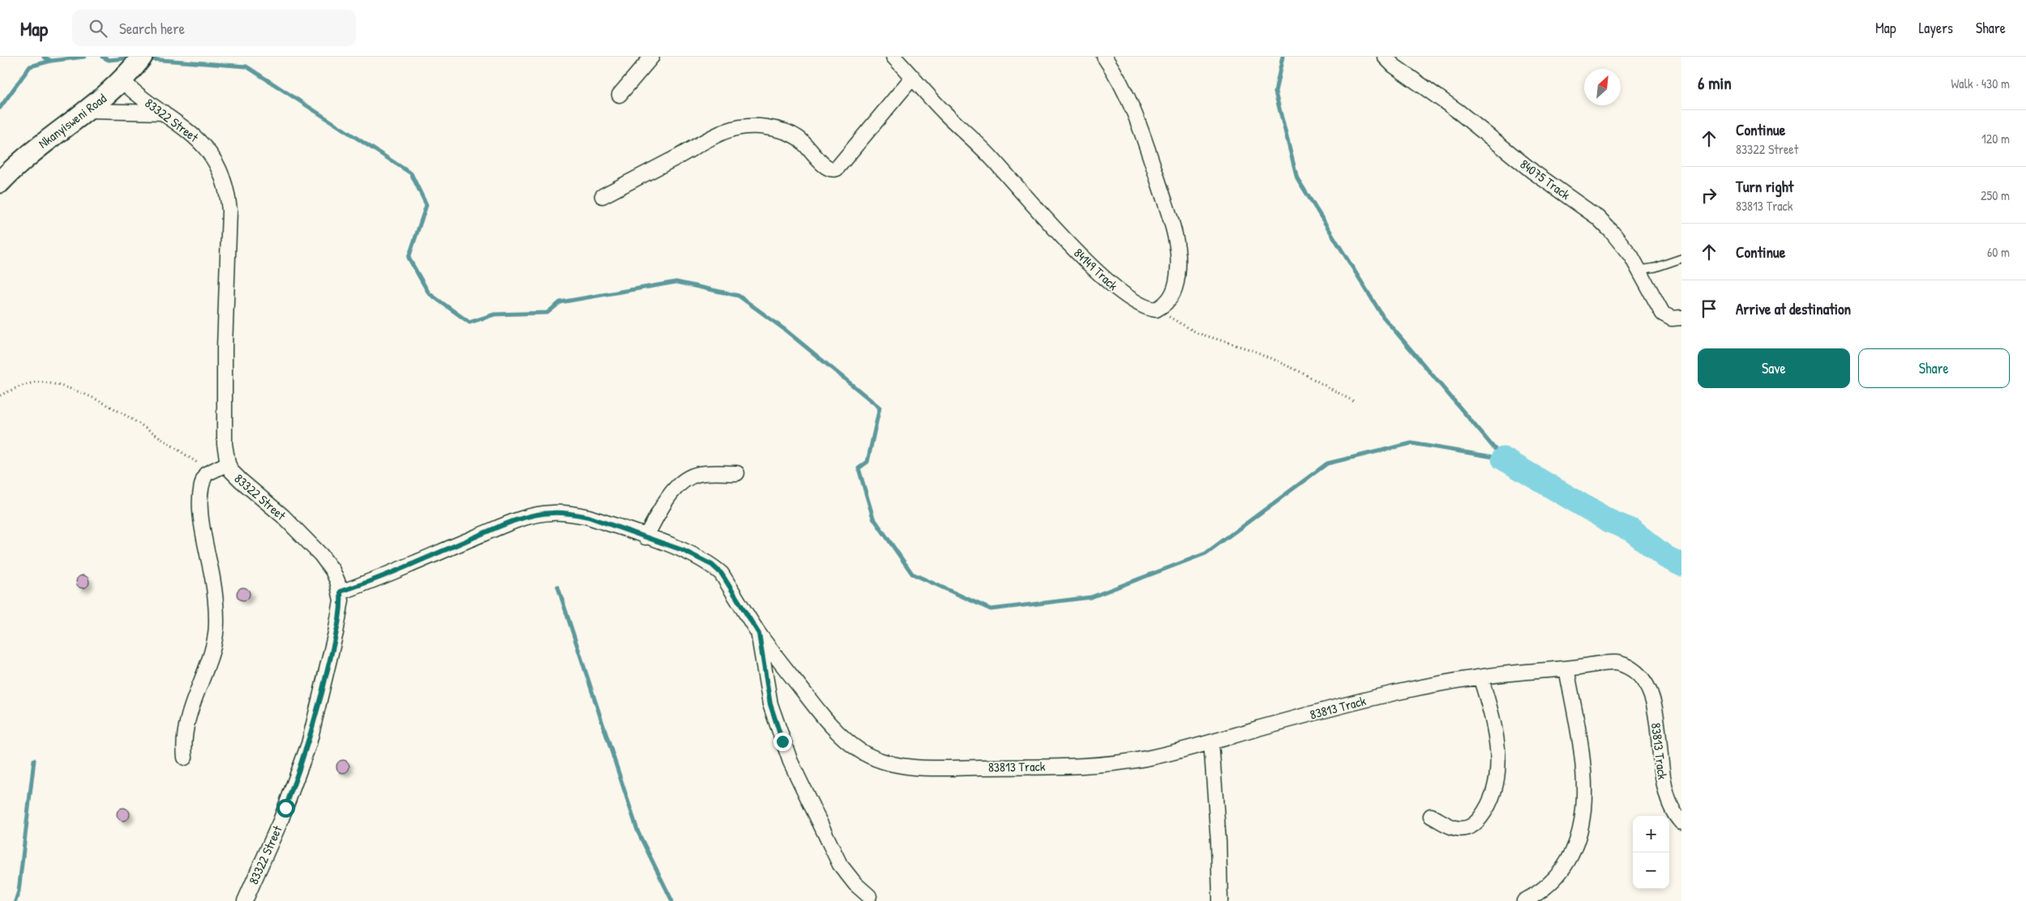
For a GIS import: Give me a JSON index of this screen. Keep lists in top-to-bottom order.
{
  "streets": {
    "street": [
      "83322 Street",
      "Nkanyisweni Road",
      "84075 Track",
      "84149 Track",
      "83813 Track"
    ]
  },
  "crossings": [
    ["83322 Street", "Nkanyisweni Road"],
    ["83322 Street", "83813 Track"]
  ],
  "north": "top right",
  "page": {
    "header": "Map",
    "search": "Search here",
    "nav": ["Map", "Layers", "Share"],
    "heading": ["6 min", "Walk · 430 m"],
    "list": [
      ["Continue", "83322 Street", "120 m"],
      ["Turn right", "83813 Track", "250 m"],
      ["Continue", "60 m"],
      "Arrive at destination"
    ],
    "buttons": ["Save", "Share"],
    "map_buttons": ["+", "−"]
  }
}
